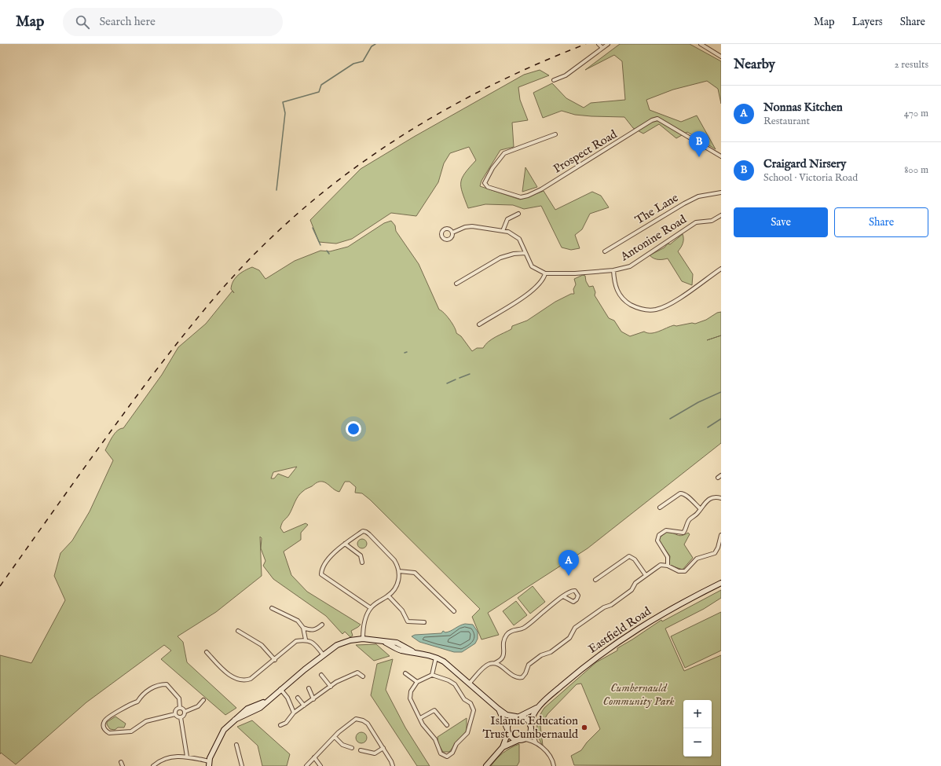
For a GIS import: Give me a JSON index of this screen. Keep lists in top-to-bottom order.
{
  "streets": {
    "street": [
      "Prospect Road",
      "The Lane",
      "Antonine Road",
      "Eastfield Road"
    ]
  },
  "parks": ["Cumbernauld Community Park"],
  "places": ["Islamic Education Trust Cumbernauld"],
  "page": {
    "header": "Map",
    "search": "Search here",
    "nav": ["Map", "Layers", "Share"],
    "heading": ["Nearby", "2 results"],
    "list": [
      {
        "mark": "A",
        "name": "Nonnas Kitchen",
        "note": "Restaurant",
        "value": "470 m"
      },
      {
        "mark": "B",
        "name": "Craigard Nirsery",
        "note": "School · Victoria Road",
        "value": "800 m"
      }
    ],
    "pins": ["B", "A"],
    "buttons": ["Save", "Share"],
    "map_buttons": ["+", "−"]
  }
}
